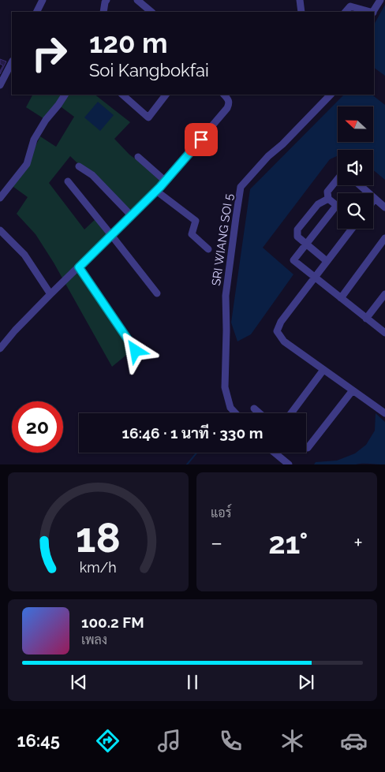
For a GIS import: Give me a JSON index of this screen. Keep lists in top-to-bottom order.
{
  "streets": {
    "street": ["SRI WIANG SOI 5"]
  },
  "north": "left",
  "page": {
    "turn": ["120 m", "Soi Kangbokfai"],
    "limit": "20",
    "trip": "16:46 · 1 นาที · 330 m",
    "tile": "แอร์",
    "heat": ["−", "21°", "+"],
    "song": ["100.2 FM", "เพลง"],
    "tabs": "16:45",
    "gauge": ["18", "km/h"]
  }
}
